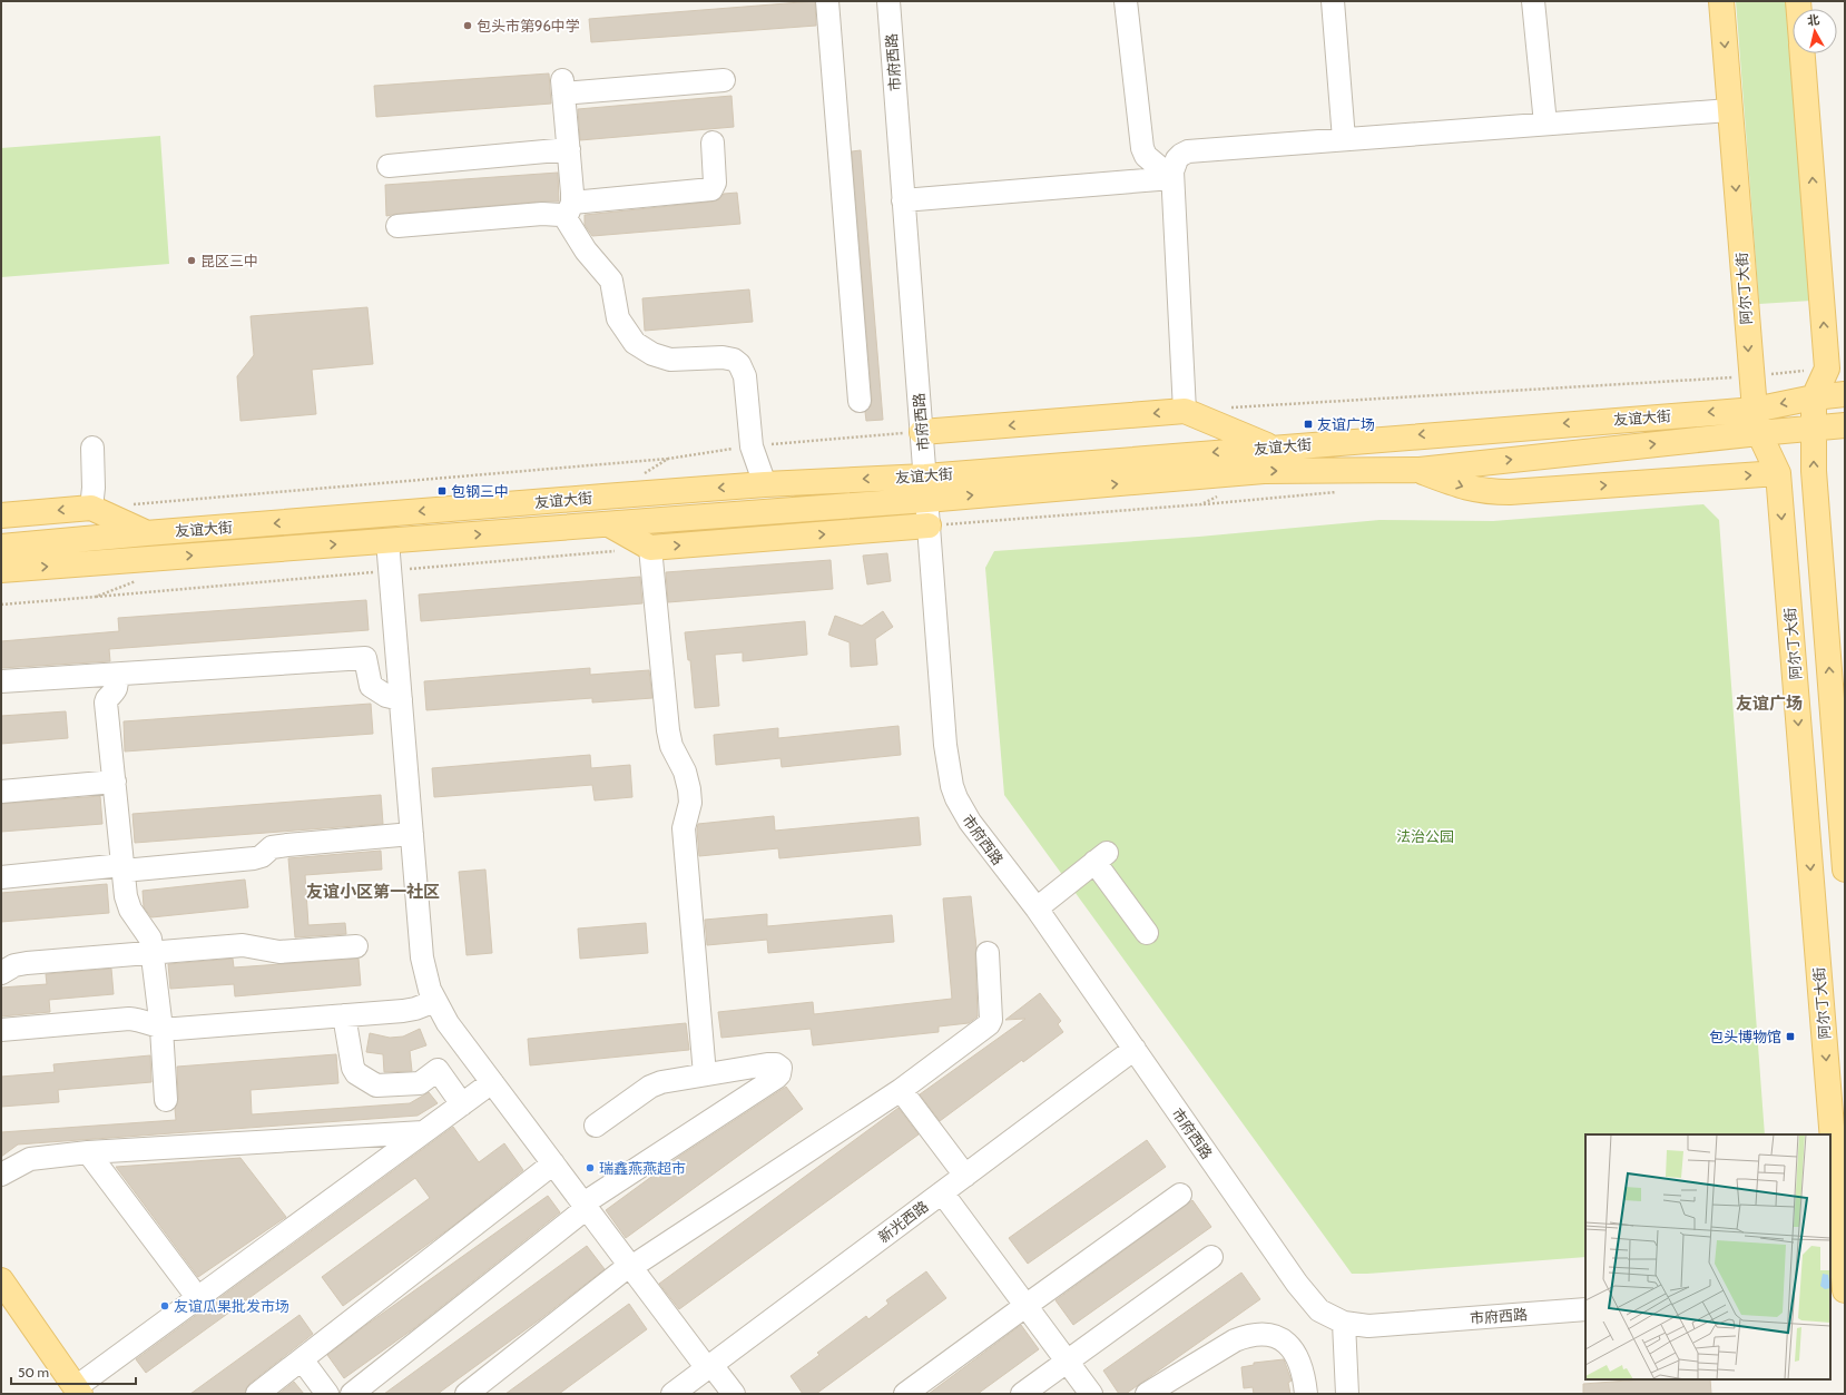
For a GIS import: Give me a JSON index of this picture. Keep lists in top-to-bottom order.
{
  "streets": {
    "main road": ["阿尔丁大街", "友谊大街"],
    "street": ["市府西路", "新光西路"]
  },
  "crossings": [
    ["市府西路", "友谊大街"],
    ["市府西路", "新光西路"],
    ["阿尔丁大街", "友谊大街"]
  ],
  "districts": ["友谊广场", "友谊小区第一社区"],
  "parks": ["法治公园"],
  "places": {
    "other": [
      "包头市第96中学",
      "昆区三中",
      "瑞鑫燕燕超市",
      "友谊瓜果批发市场"
    ],
    "transit": ["友谊广场", "包钢三中", "包头博物馆"]
  },
  "scale_bar": "50 m",
  "north": "top"
}
